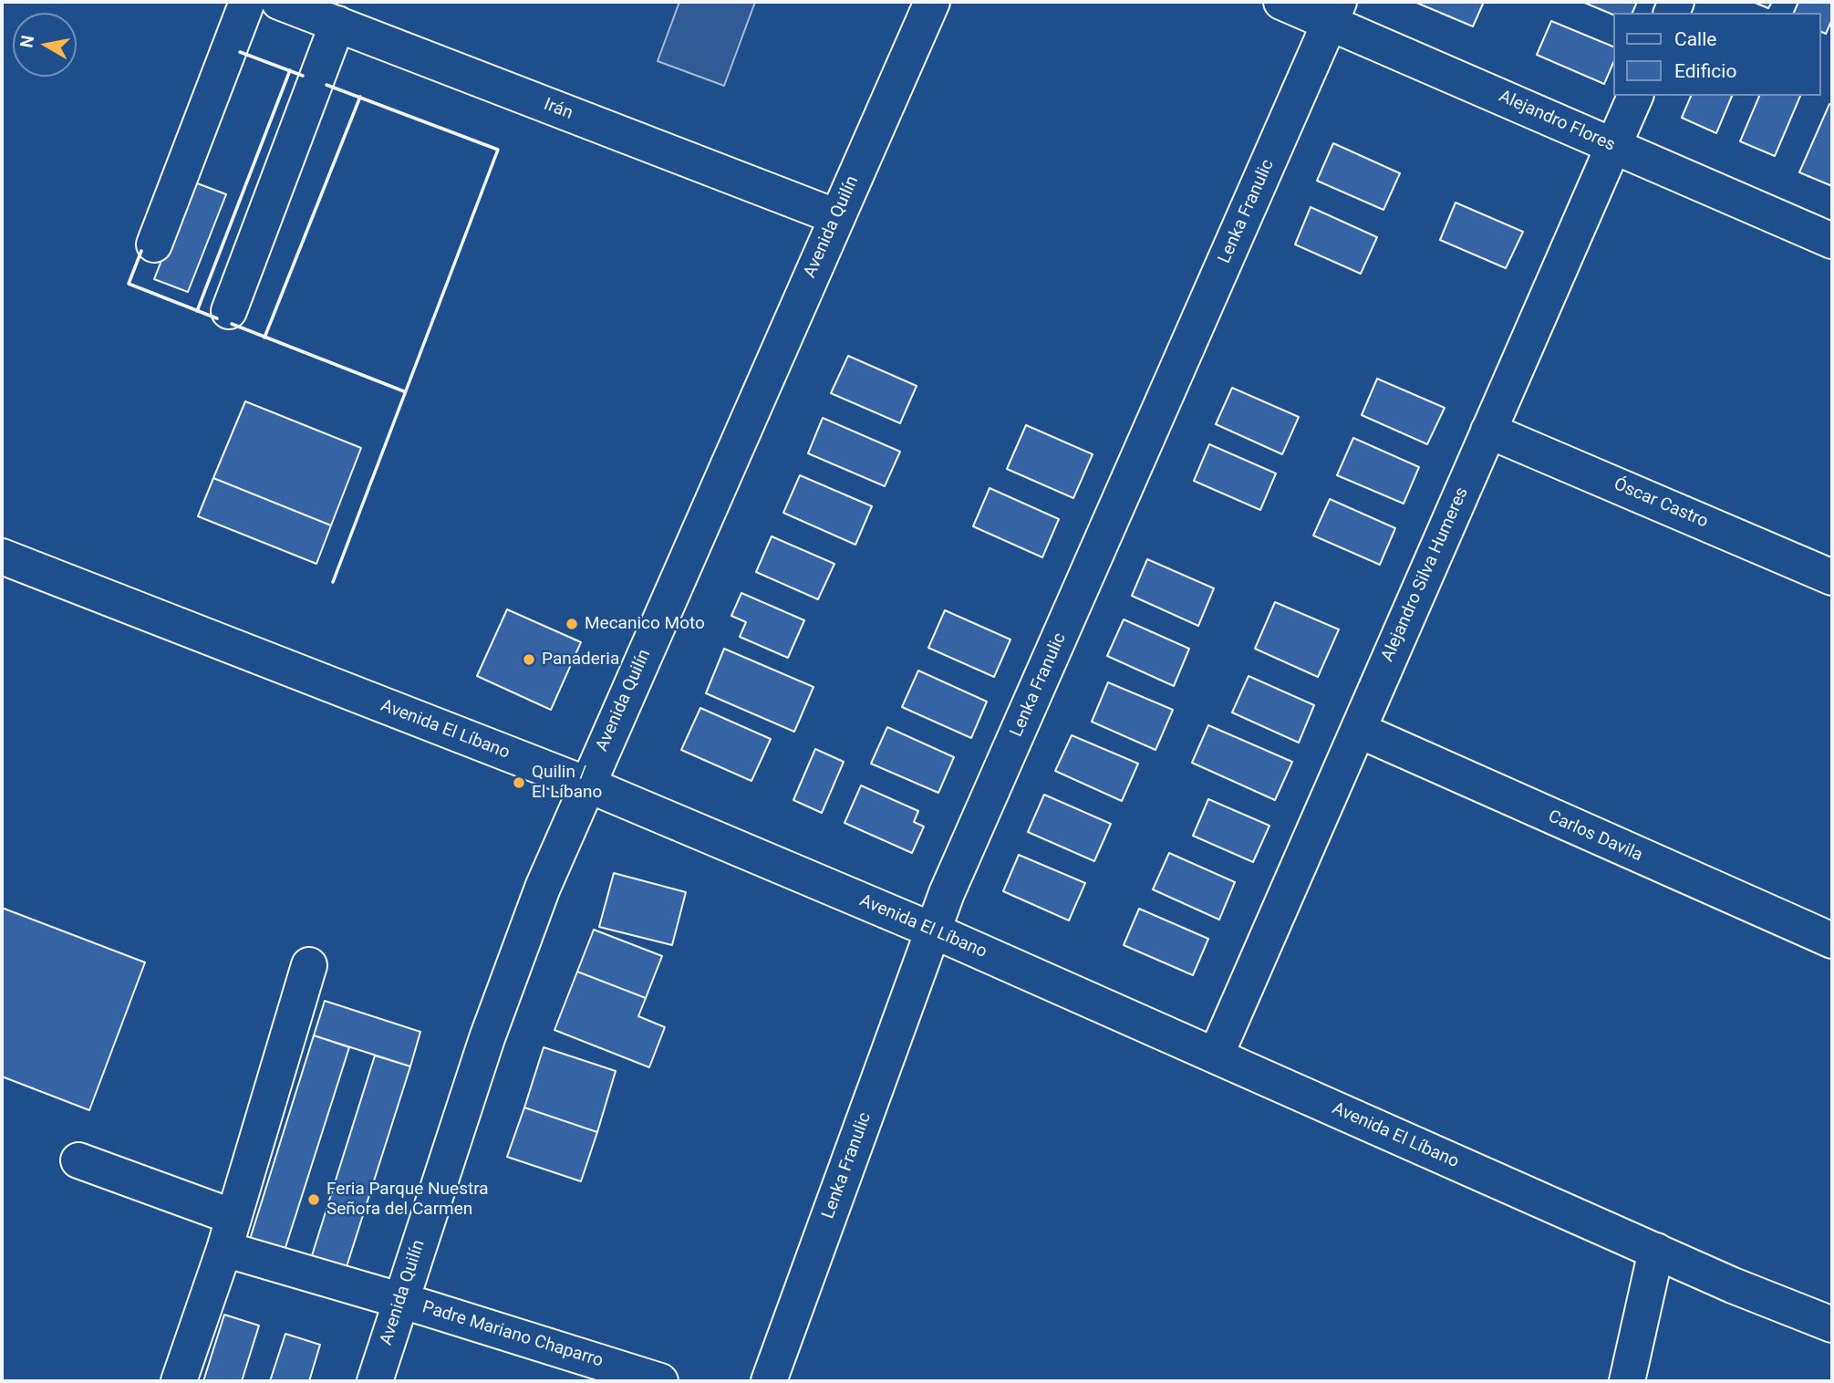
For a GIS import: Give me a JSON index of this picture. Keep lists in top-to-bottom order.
{
  "streets": {
    "street": [
      "Irán",
      "Alejandro Flores",
      "Lenka Franulic",
      "Avenida Quilín",
      "Óscar Castro",
      "Alejandro Silva Humeres",
      "Avenida El Líbano",
      "Carlos Davila",
      "Padre Mariano Chaparro"
    ]
  },
  "crossings": [
    ["Irán", "Avenida Quilín"],
    ["Alejandro Flores", "Lenka Franulic"],
    ["Alejandro Flores", "Alejandro Silva Humeres"],
    ["Lenka Franulic", "Avenida El Líbano"],
    ["Avenida Quilín", "Avenida El Líbano"],
    ["Avenida Quilín", "Padre Mariano Chaparro"],
    ["Óscar Castro", "Alejandro Silva Humeres"],
    ["Alejandro Silva Humeres", "Avenida El Líbano"],
    ["Alejandro Silva Humeres", "Carlos Davila"]
  ],
  "places": [
    "Mecanico Moto",
    "Panaderia",
    "Quilin / El Líbano",
    "Feria Parque Nuestra Señora del Carmen"
  ],
  "legend": ["Calle", "Edificio"],
  "north": "left"
}
